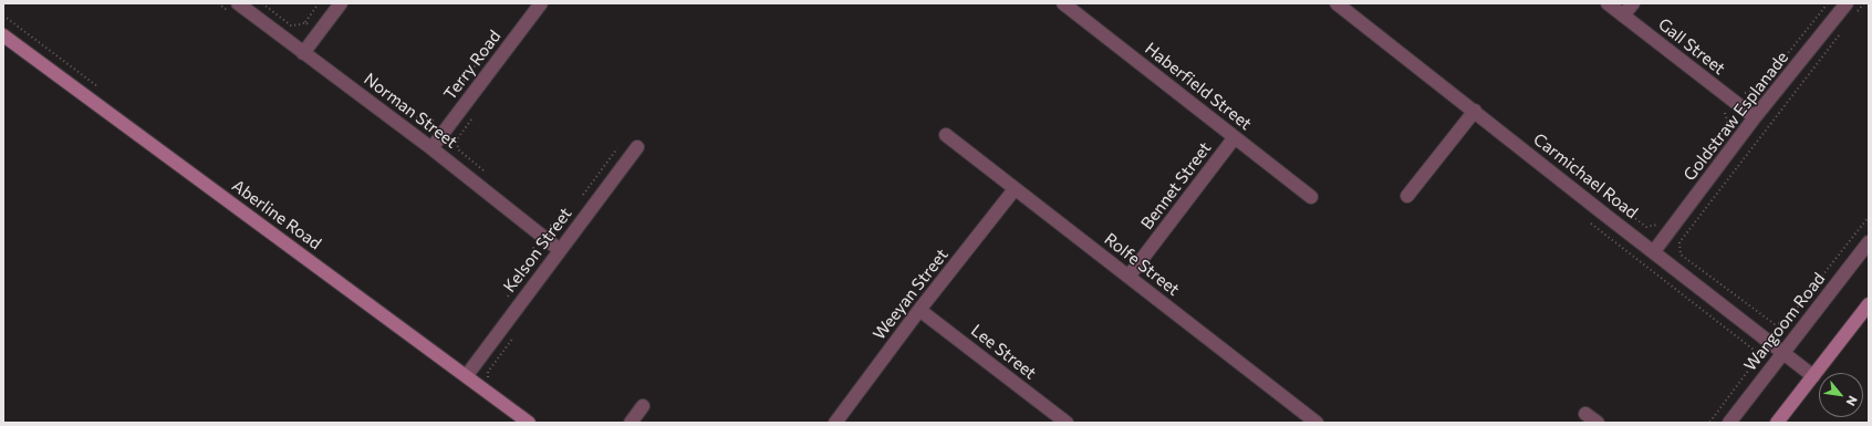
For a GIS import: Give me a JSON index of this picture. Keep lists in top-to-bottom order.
{
  "streets": {
    "street": [
      "Gall Street",
      "Terry Road",
      "Haberfield Street",
      "Norman Street",
      "Goldstraw Esplanade",
      "Carmichael Road",
      "Bennet Street",
      "Aberline Road",
      "Kelson Street",
      "Rolfe Street",
      "Weeyan Street",
      "Wangoom Road",
      "Lee Street"
    ]
  },
  "crossings": [
    ["Gall Street", "Goldstraw Esplanade"],
    ["Terry Road", "Norman Street"],
    ["Haberfield Street", "Bennet Street"],
    ["Norman Street", "Kelson Street"],
    ["Goldstraw Esplanade", "Carmichael Road"],
    ["Carmichael Road", "Wangoom Road"],
    ["Bennet Street", "Rolfe Street"],
    ["Aberline Road", "Kelson Street"],
    ["Rolfe Street", "Weeyan Street"],
    ["Weeyan Street", "Lee Street"]
  ],
  "north": "bottom right"
}
